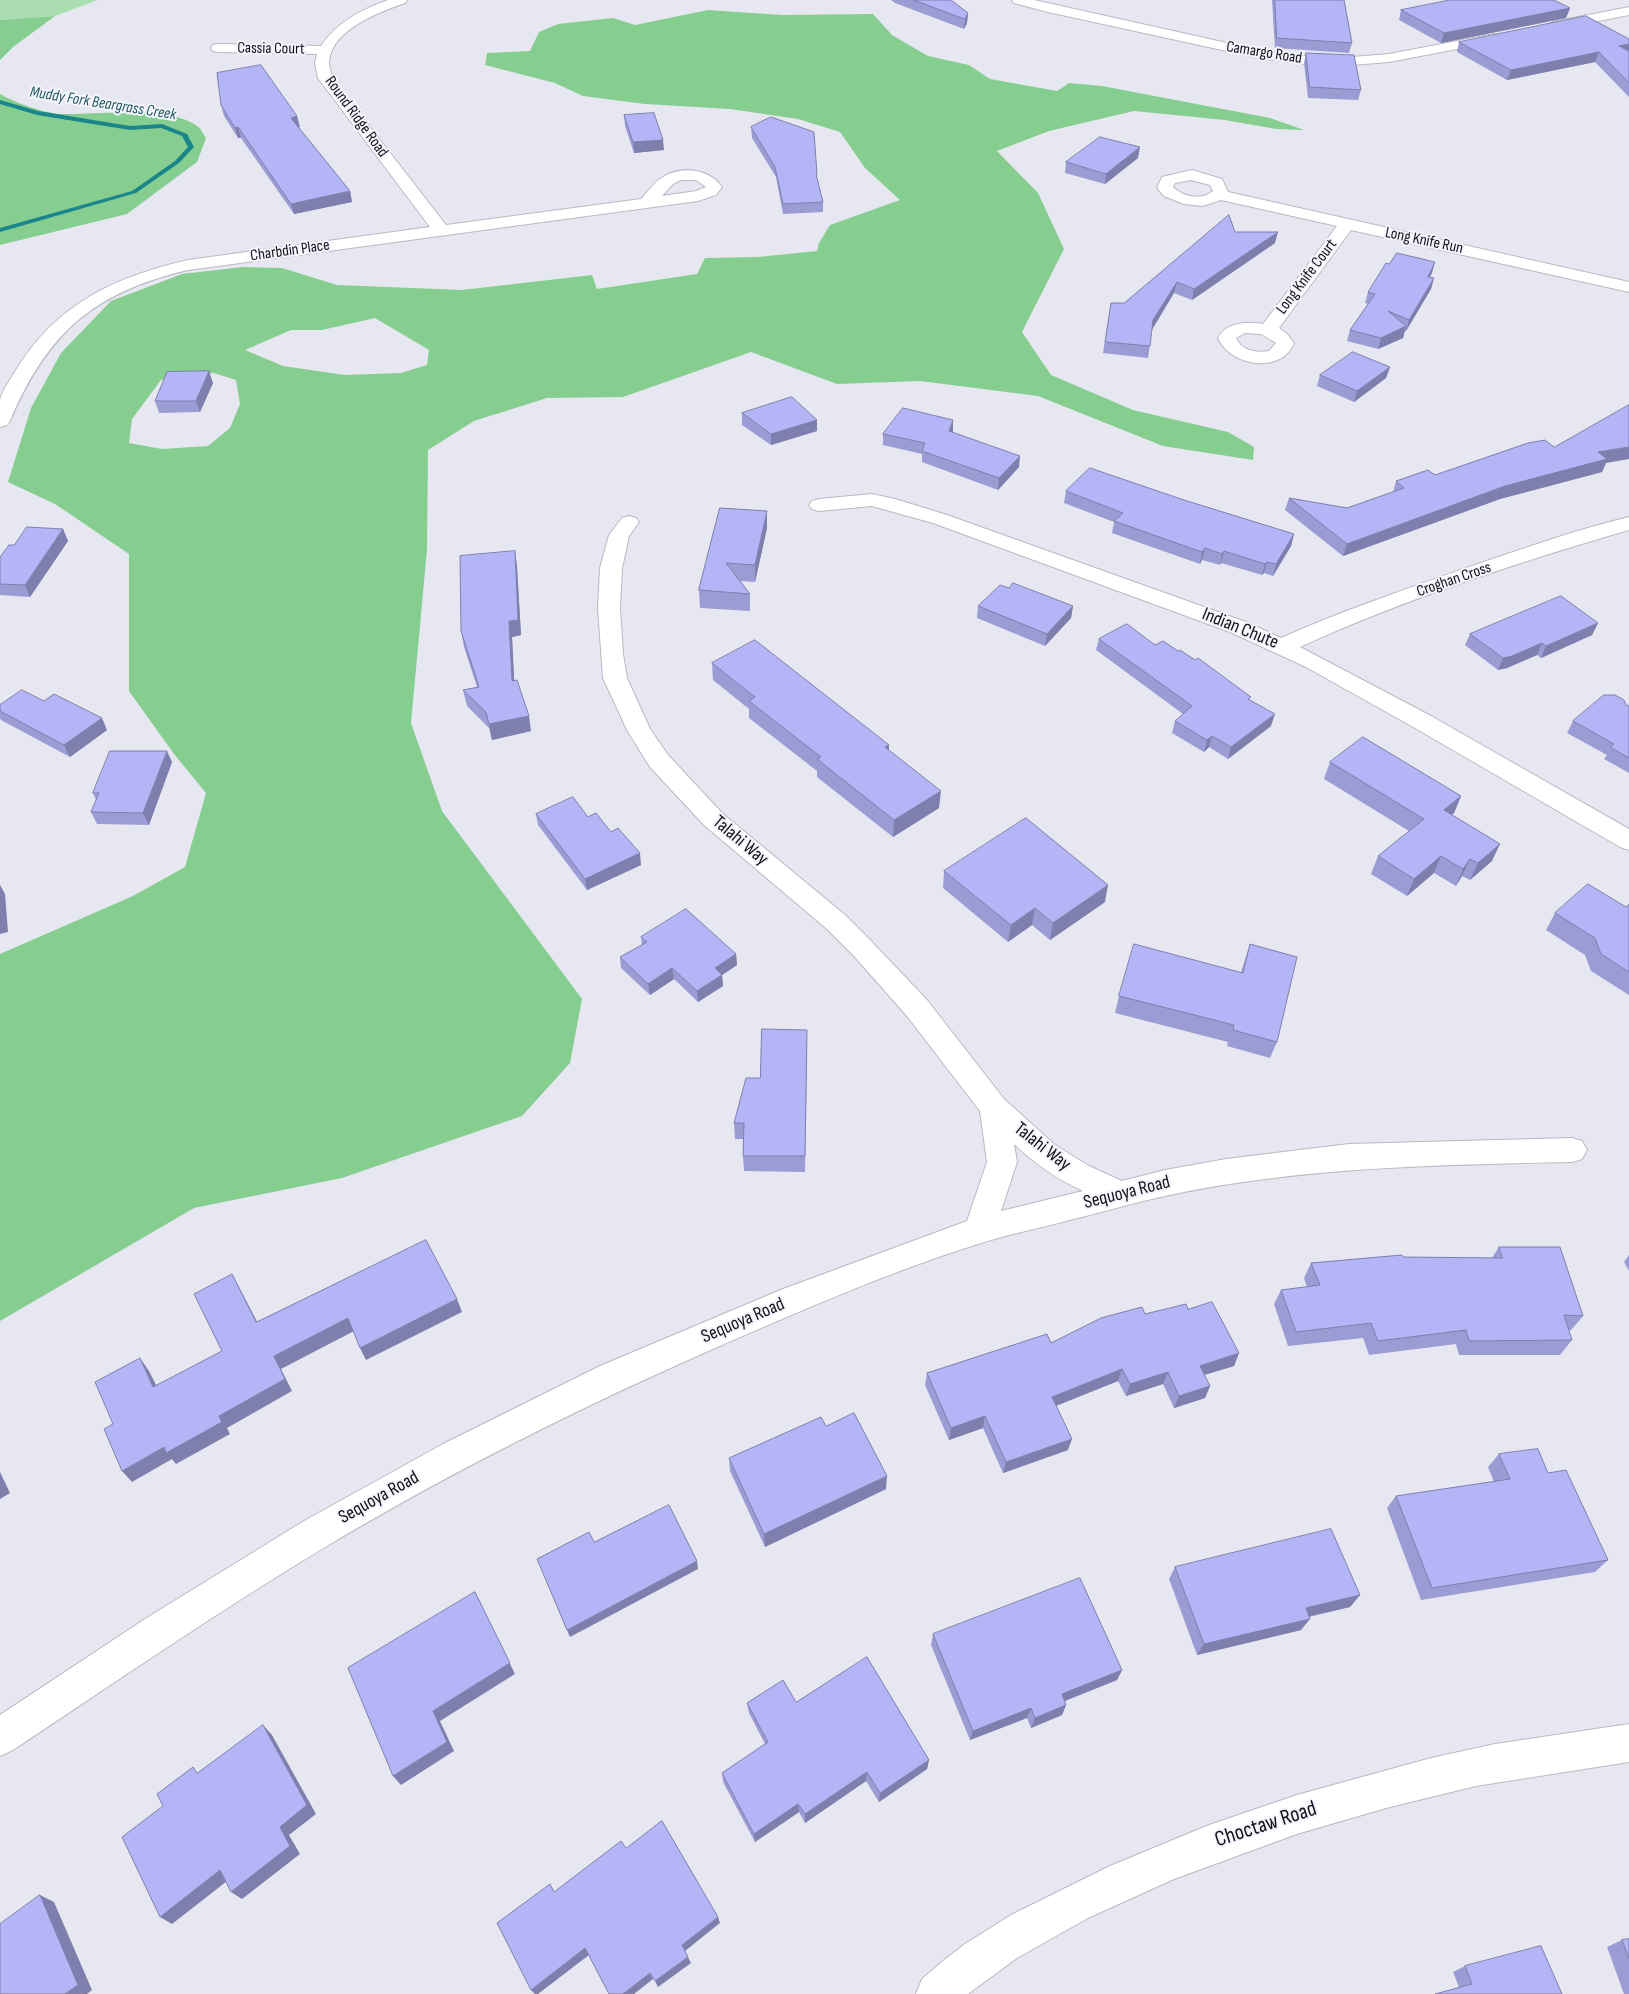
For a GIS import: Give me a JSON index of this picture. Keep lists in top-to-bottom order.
{
  "streets": {
    "street": [
      "Cassia Court",
      "Camargo Road",
      "Round Ridge Road",
      "Long Knife Run",
      "Charbdin Place",
      "Long Knife Court",
      "Croghan Cross",
      "Indian Chute",
      "Talahi Way",
      "Sequoya Road",
      "Choctaw Road"
    ]
  },
  "crossings": [
    ["Cassia Court", "Round Ridge Road"],
    ["Round Ridge Road", "Charbdin Place"],
    ["Long Knife Run", "Long Knife Court"],
    ["Croghan Cross", "Indian Chute"],
    ["Talahi Way", "Sequoya Road"]
  ],
  "water": ["Muddy Fork Beargrass Creek"]
}
